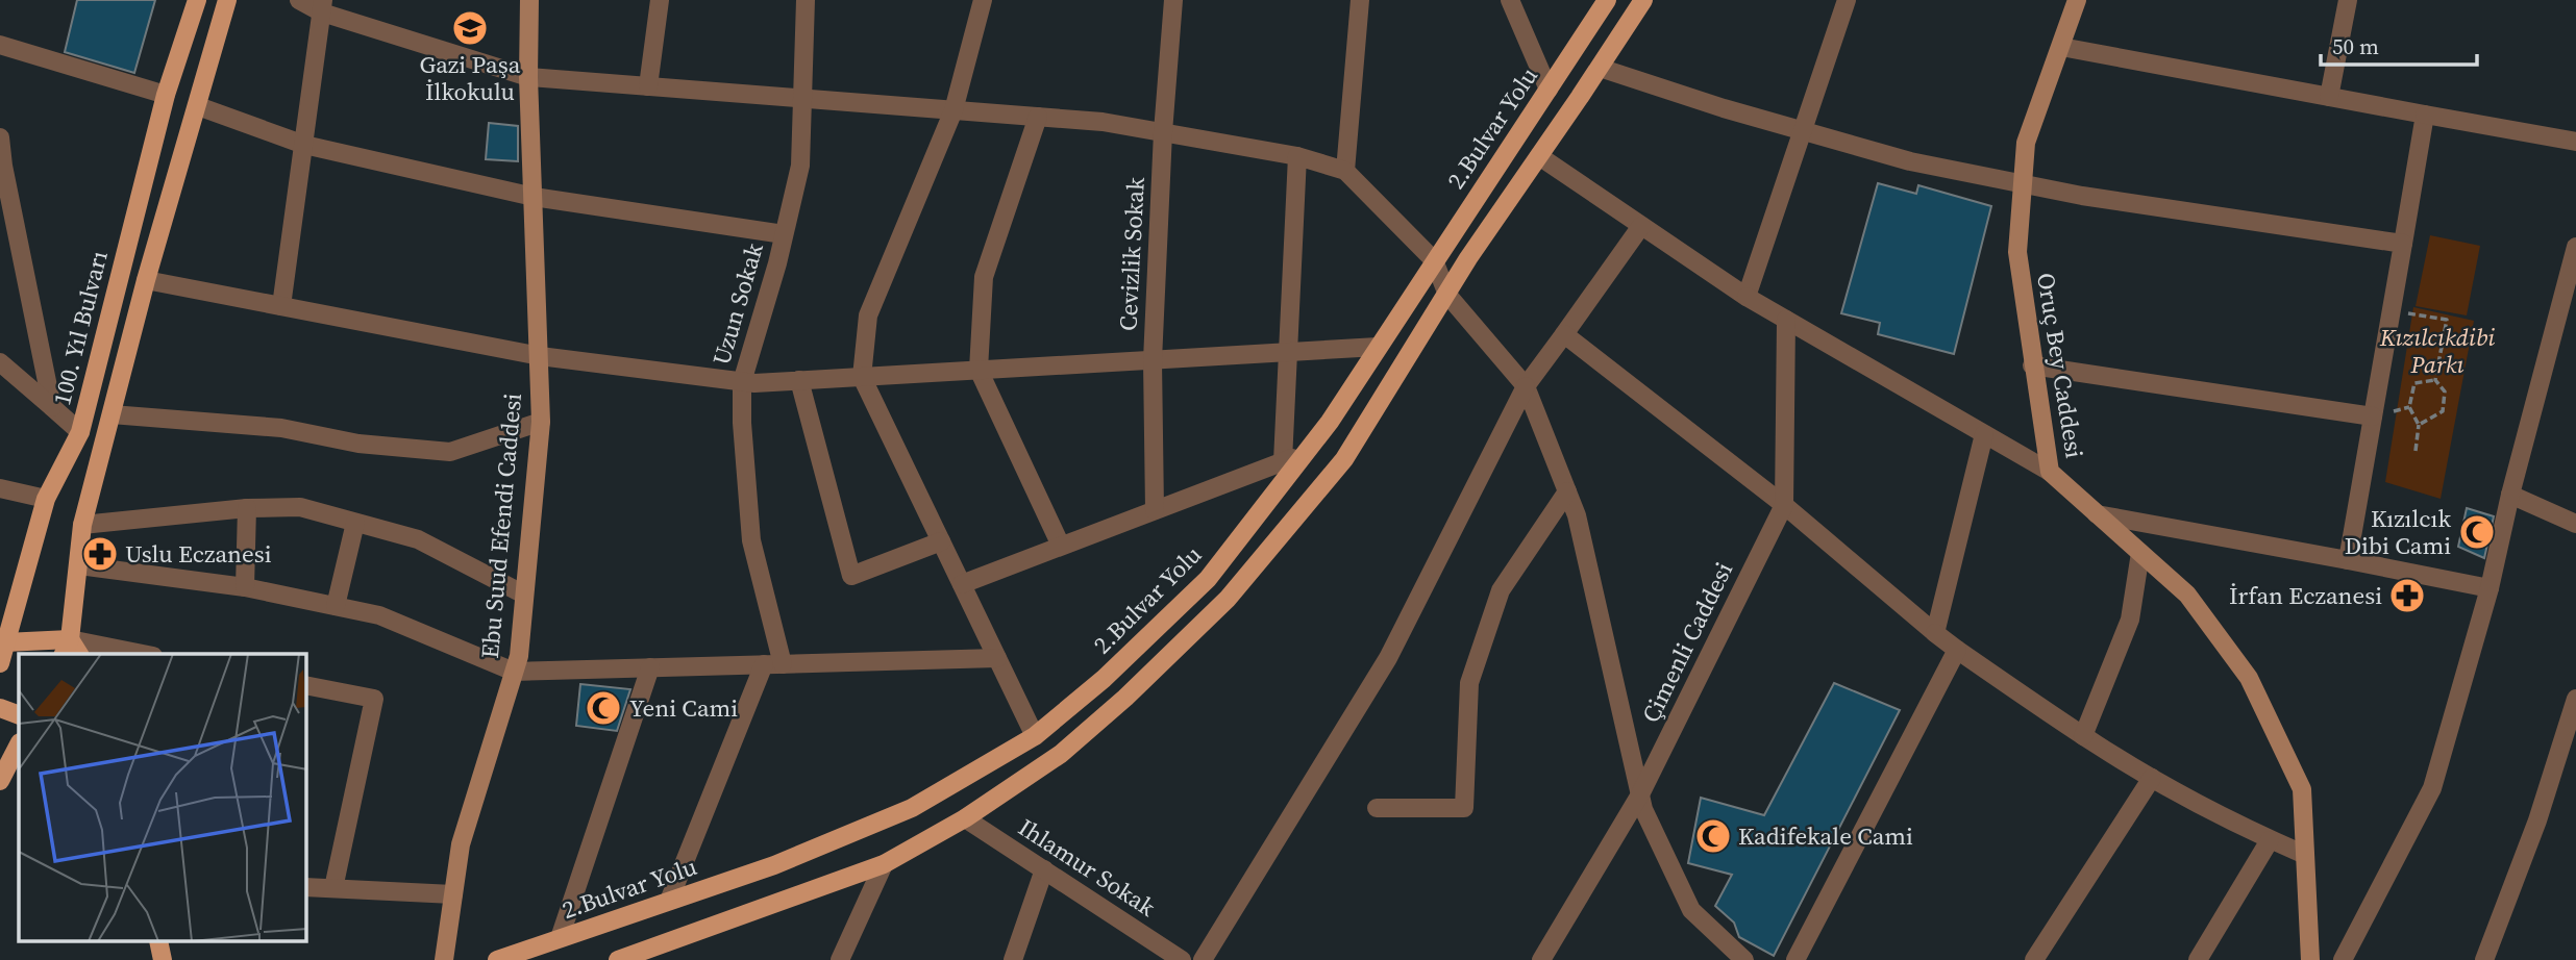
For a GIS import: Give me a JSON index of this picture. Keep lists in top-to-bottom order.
{
  "streets": {
    "main road": [
      "2.Bulvar Yolu",
      "100. Yıl Bulvarı",
      "Oruç Bey Caddesi",
      "Ebu Suud Efendi Caddesi"
    ],
    "street": [
      "Cevizlik Sokak",
      "Uzun Sokak",
      "Çimenli Caddesi",
      "Ihlamur Sokak"
    ]
  },
  "parks": ["Kızılcıkdibi Parkı"],
  "places": {
    "school or university": ["Gazi Paşa İlkokulu"],
    "mosque": ["Kızılcık Dibi Cami", "Yeni Cami", "Kadifekale Cami"],
    "pharmacy": ["Uslu Eczanesi", "İrfan Eczanesi"]
  },
  "scale_bar": "50 m"
}
